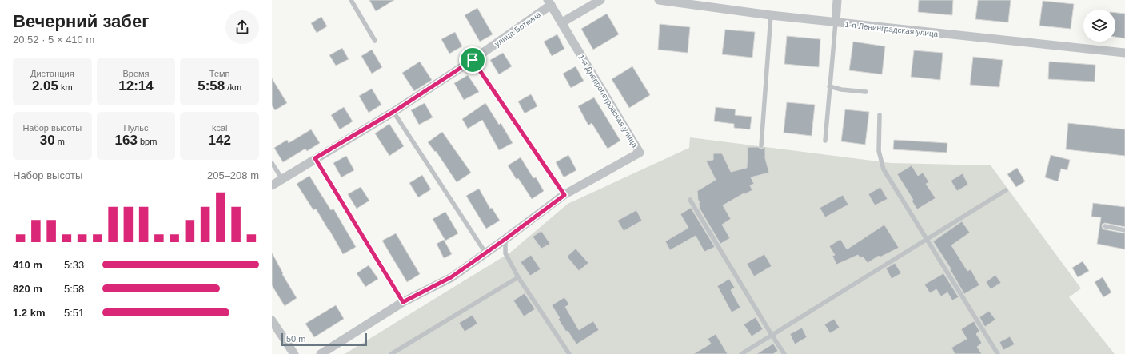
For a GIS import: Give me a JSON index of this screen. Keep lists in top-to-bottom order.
{
  "streets": {
    "street": ["улица Боткина", "1-я Ленинградская улица", "1-я Днепропетровская улица"]
  },
  "crossings": [
    ["улица Боткина", "1-я Днепропетровская улица"]
  ],
  "scale_bar": "50 m",
  "page": {
    "heading": ["Вечерний забег", "20:52 · 5 × 410 m"],
    "stats": [
      ["Дистанция", "2.05 km"],
      ["Время", "12:14"],
      ["Темп", "5:58 /km"],
      ["Набор высоты", "30 m"],
      ["Пульс", "163 bpm"],
      ["kcal", "142"]
    ],
    "chart": ["Набор высоты", "205–208 m"],
    "list": [
      {
        "name": "410 m",
        "note": "5:33"
      },
      {
        "name": "820 m",
        "note": "5:58"
      },
      {
        "name": "1.2 km",
        "note": "5:51"
      }
    ],
    "scale": "50 m"
  }
}
